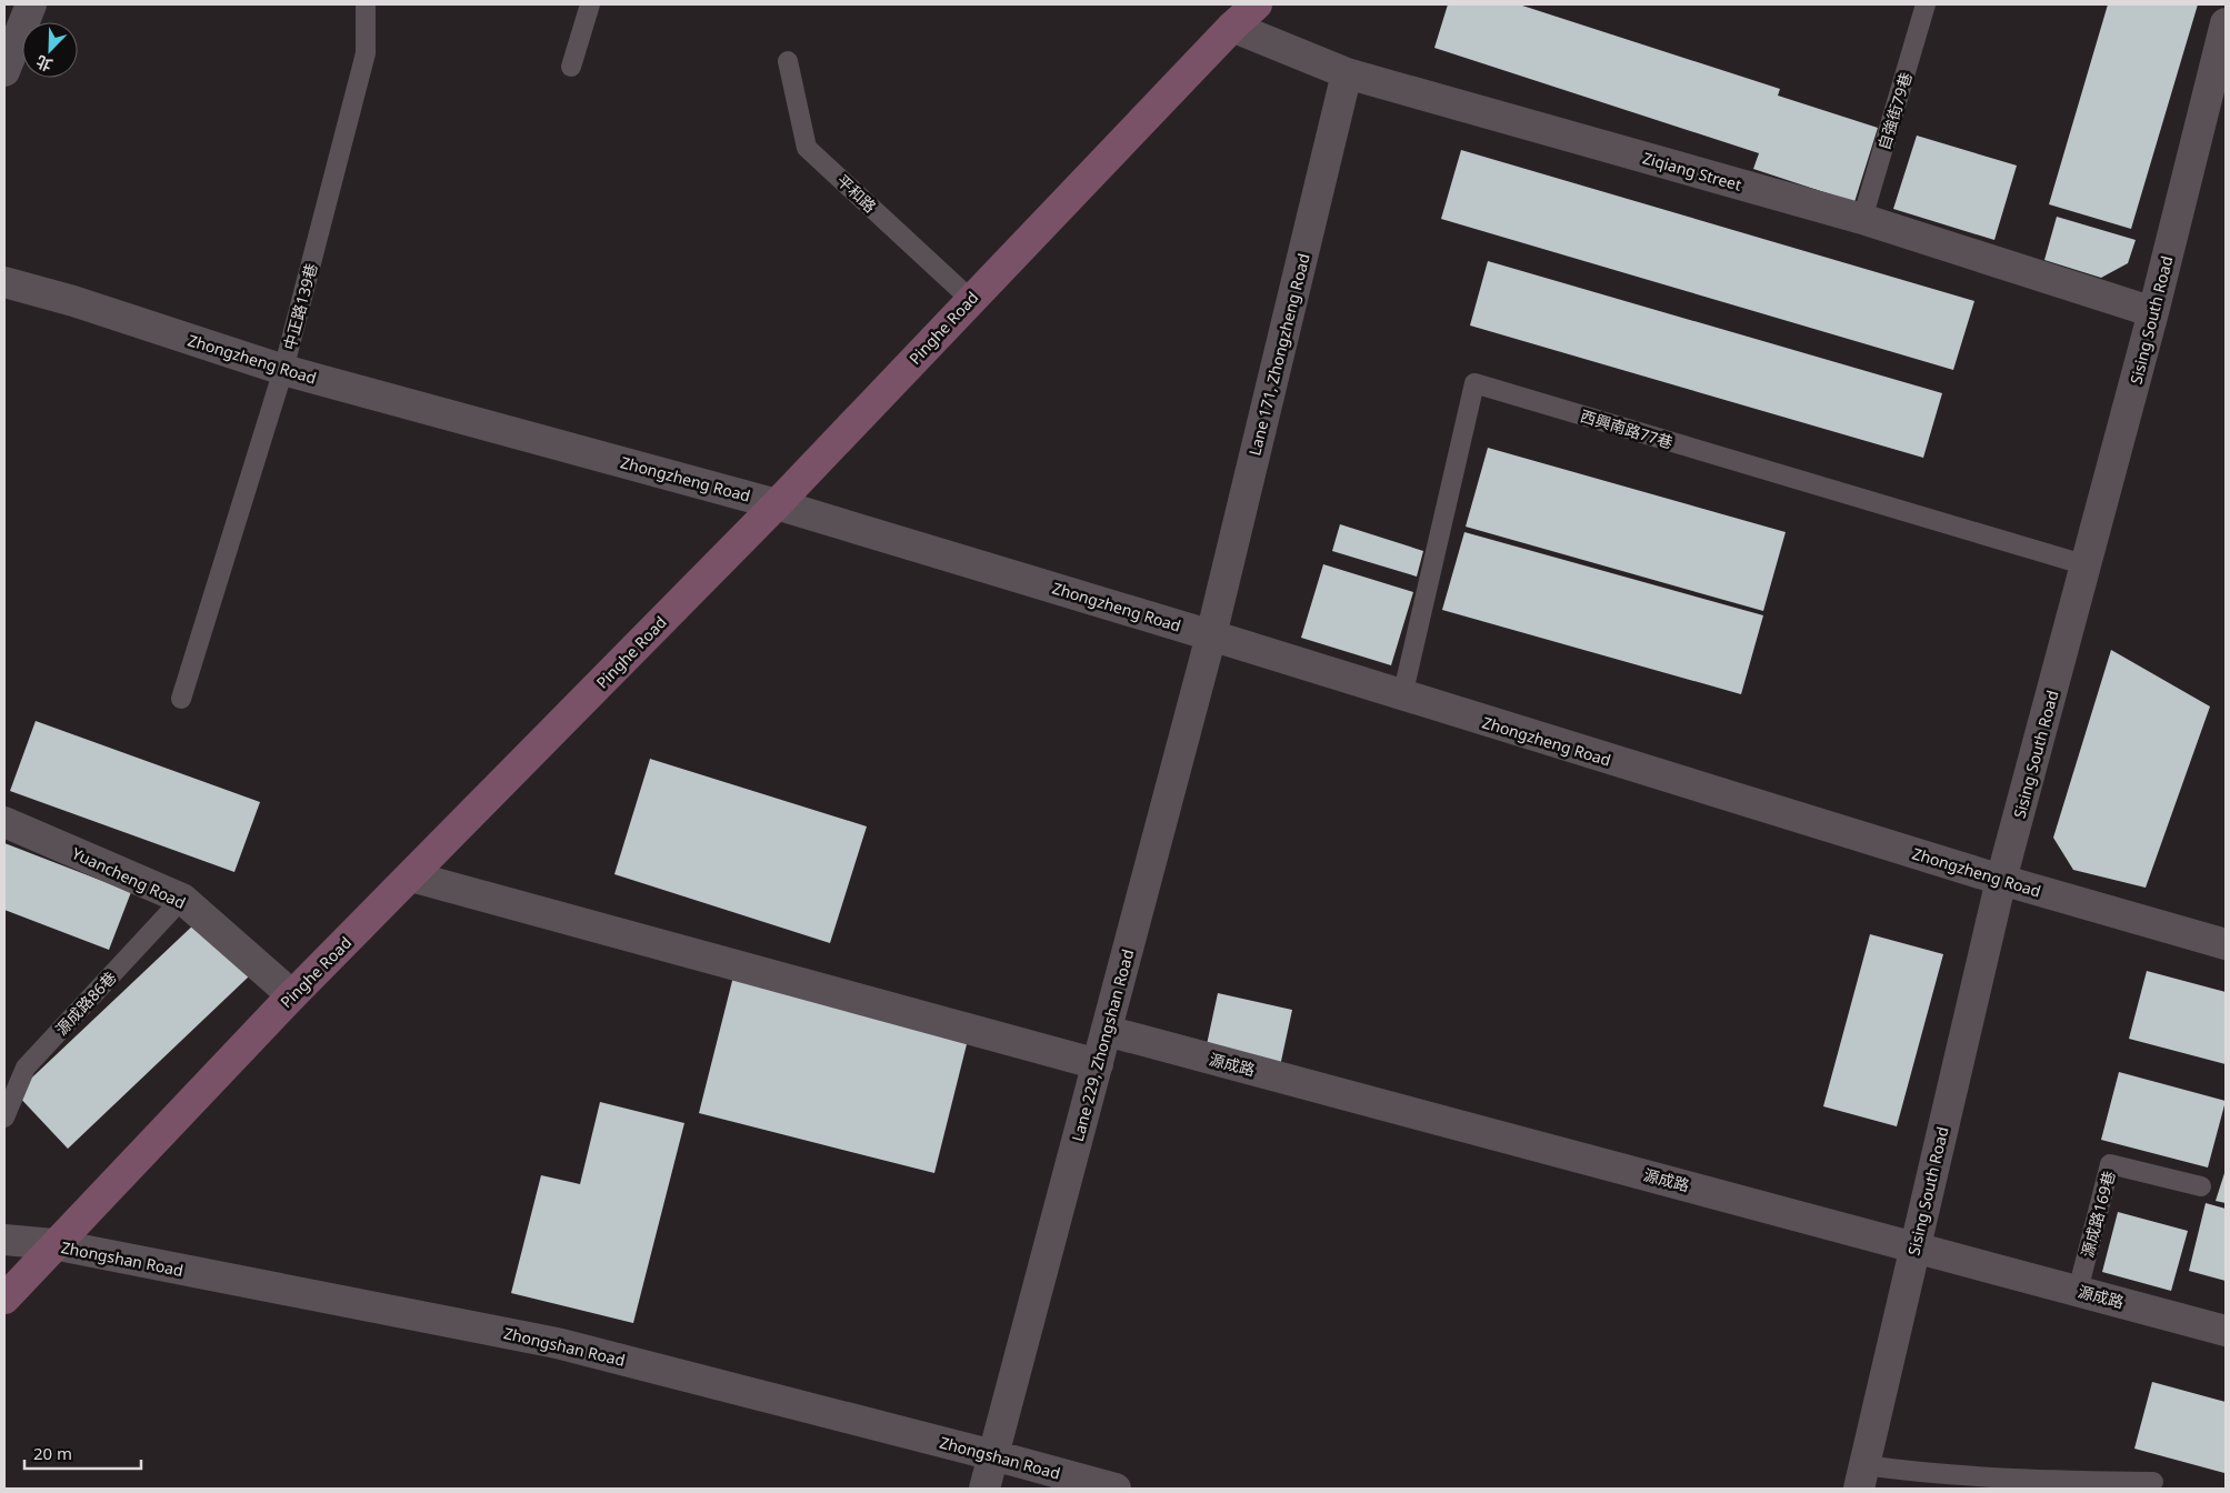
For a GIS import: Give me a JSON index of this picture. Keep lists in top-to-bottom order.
{
  "streets": {
    "main road": ["Pinghe Road"],
    "street": [
      "Ziqiang Street",
      "Sising South Road",
      "Lane 171, Zhongzheng Road",
      "Zhongzheng Road",
      "Yuancheng Road",
      "Lane 229, Zhongshan Road",
      "源成路",
      "Zhongshan Road"
    ],
    "lane": [
      "自強街79巷",
      "平和路",
      "中正路139巷",
      "西興南路77巷",
      "源成路86巷",
      "源成路169巷"
    ]
  },
  "crossings": [
    ["自強街79巷", "Ziqiang Street"],
    ["Ziqiang Street", "Sising South Road"],
    ["Ziqiang Street", "Pinghe Road"],
    ["Ziqiang Street", "Lane 171, Zhongzheng Road"],
    ["平和路", "Pinghe Road"],
    ["中正路139巷", "Zhongzheng Road"],
    ["Sising South Road", "Zhongzheng Road"],
    ["Sising South Road", "西興南路77巷"],
    ["Sising South Road", "源成路"],
    ["Pinghe Road", "Zhongzheng Road"],
    ["Pinghe Road", "Yuancheng Road"],
    ["Pinghe Road", "Zhongshan Road"],
    ["Lane 171, Zhongzheng Road", "Zhongzheng Road"],
    ["Lane 171, Zhongzheng Road", "Lane 229, Zhongshan Road"],
    ["Zhongzheng Road", "西興南路77巷"],
    ["Zhongzheng Road", "Lane 229, Zhongshan Road"],
    ["Yuancheng Road", "源成路86巷"],
    ["Lane 229, Zhongshan Road", "源成路"],
    ["Lane 229, Zhongshan Road", "Zhongshan Road"],
    ["源成路", "源成路169巷"]
  ],
  "scale_bar": "20 m",
  "north": "bottom left"
}
